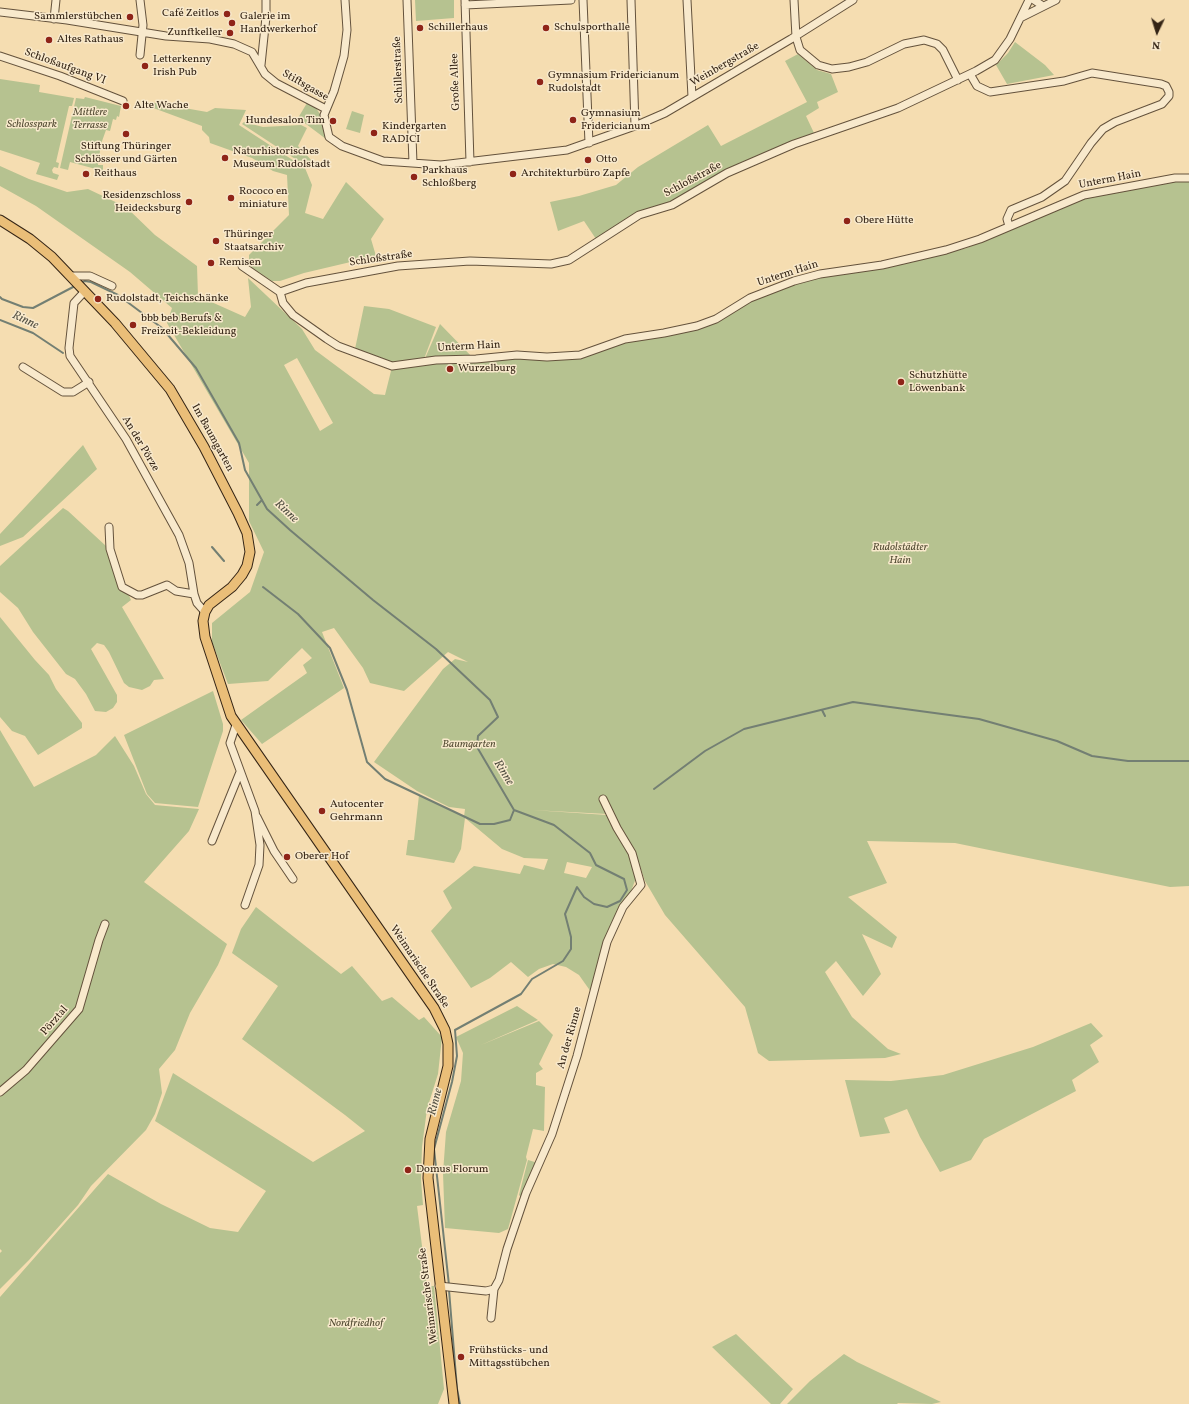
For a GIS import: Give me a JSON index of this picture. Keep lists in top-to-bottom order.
{
  "streets": {
    "main road": ["Im Baumgarten", "Weimarische Straße"],
    "street": [
      "Weinbergstraße",
      "Schloßaufgang VI",
      "Schillerstraße",
      "Große Allee",
      "Stiftsgasse",
      "Schloßstraße",
      "Unterm Hain",
      "An der Pörze",
      "Pörztal",
      "An der Rinne"
    ]
  },
  "crossings": [
    ["Weinbergstraße", "Schillerstraße"],
    ["Weinbergstraße", "Große Allee"],
    ["Weinbergstraße", "Stiftsgasse"],
    ["Schillerstraße", "Stiftsgasse"],
    ["Schloßstraße", "Unterm Hain"],
    ["Im Baumgarten", "An der Pörze"],
    ["Im Baumgarten", "Weimarische Straße"],
    ["An der Pörze", "Weimarische Straße"]
  ],
  "water": ["Rinne"],
  "parks": [
    "Mittlere Terrasse",
    "Schlosspark",
    "Rudolstädter Hain",
    "Baumgarten",
    "Nordfriedhof"
  ],
  "places": [
    "Café Zeitlos",
    "Sammlerstübchen",
    "Galerie im Handwerkerhof",
    "Schillerhaus",
    "Schulsporthalle",
    "Zunftkeller",
    "Altes Rathaus",
    "Letterkenny Irish Pub",
    "Gymnasium Fridericianum Rudolstadt",
    "Alte Wache",
    "Gymnasium Fridericianum",
    "Hundesalon Tim",
    "Kindergarten RADICI",
    "Stiftung Thüringer Schlösser und Gärten",
    "Naturhistorisches Museum Rudolstadt",
    "Otto",
    "Reithaus",
    "Architekturbüro Zapfe",
    "Parkhaus Schloßberg",
    "Rococo en miniature",
    "Residenzschloss Heidecksburg",
    "Obere Hütte",
    "Thüringer Staatsarchiv",
    "Remisen",
    "Rudolstadt, Teichschänke",
    "bbb beb Berufs & Freizeit-Bekleidung",
    "Wurzelburg",
    "Schutzhütte Löwenbank",
    "Autocenter Gehrmann",
    "Oberer Hof",
    "Domus Florum",
    "Frühstücks- und Mittagsstübchen"
  ],
  "north": "bottom"
}
